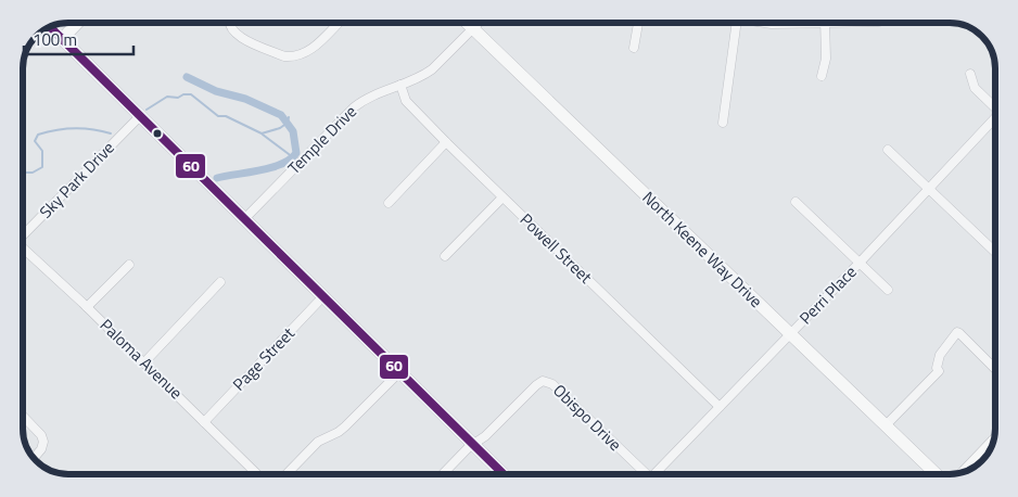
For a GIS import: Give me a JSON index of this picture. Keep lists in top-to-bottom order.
{
  "streets": {
    "street": [
      "Temple Drive",
      "Sky Park Drive",
      "Powell Street",
      "North Keene Way Drive",
      "Perri Place",
      "Paloma Avenue",
      "Page Street",
      "Obispo Drive"
    ]
  },
  "crossings": [
    ["Temple Drive", "Powell Street"],
    ["Temple Drive", "North Keene Way Drive"],
    ["Powell Street", "Perri Place"],
    ["North Keene Way Drive", "Perri Place"],
    ["Paloma Avenue", "Page Street"]
  ],
  "lines": ["transit line 60"],
  "scale_bar": "100 m"
}
